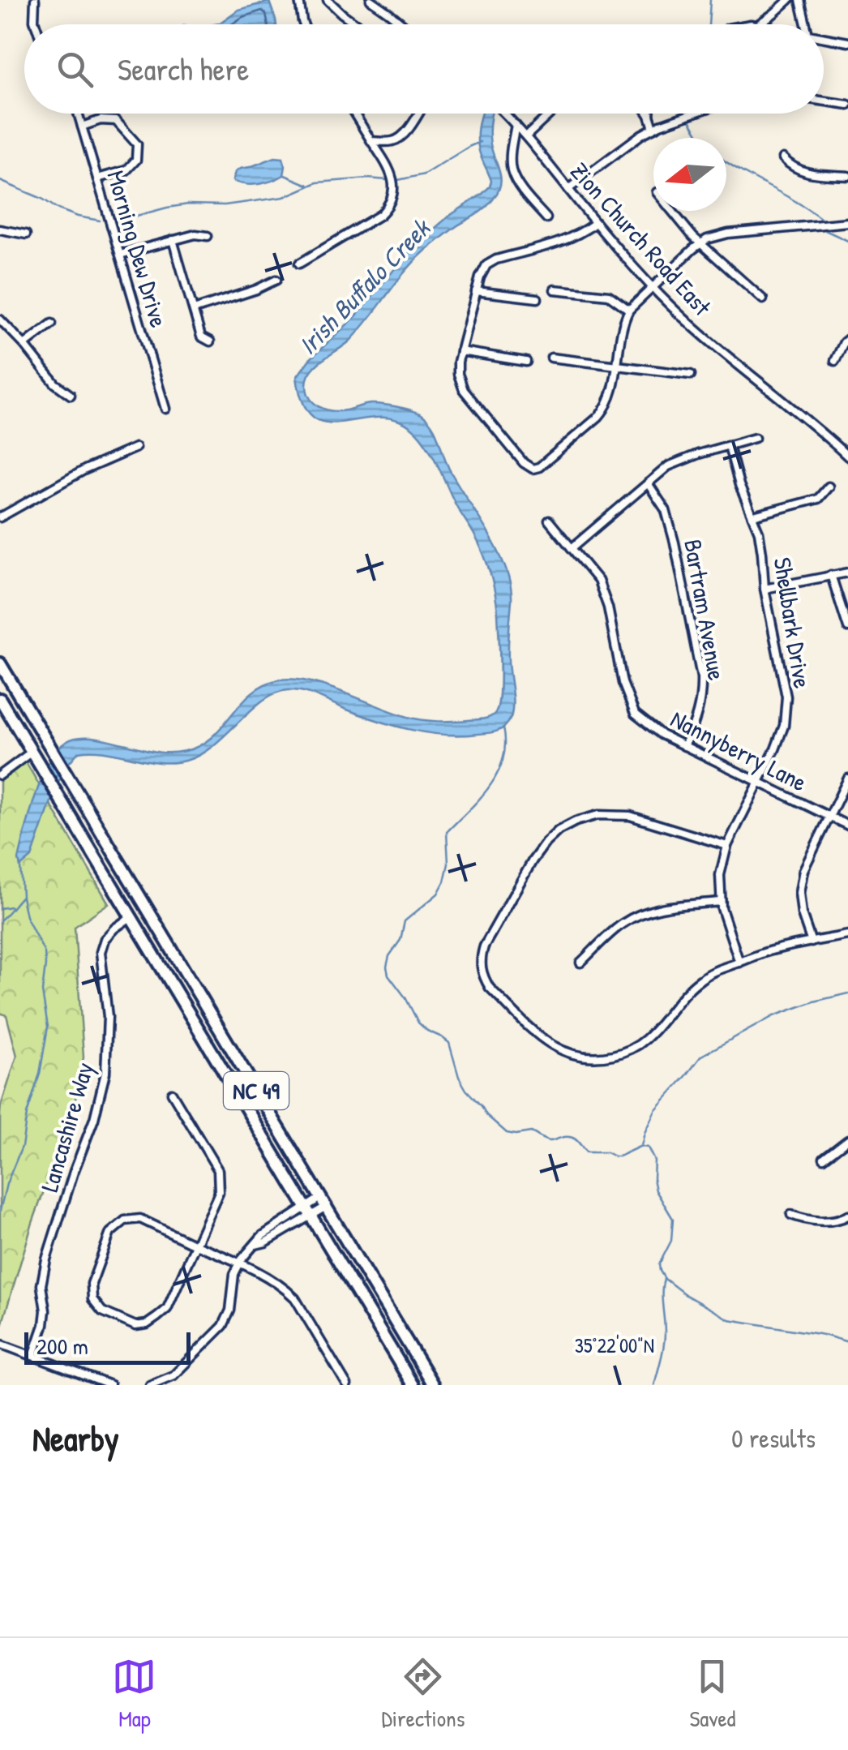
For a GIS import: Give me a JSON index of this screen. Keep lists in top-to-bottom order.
{
  "streets": {
    "highway": ["NC 49"],
    "street": [
      "Zion Church Road East",
      "Morning Dew Drive",
      "Bartram Avenue",
      "Shellbark Drive",
      "Nannyberry Lane",
      "Lancashire Way"
    ]
  },
  "crossings": [
    ["Bartram Avenue", "Nannyberry Lane"],
    ["Shellbark Drive", "Nannyberry Lane"],
    ["NC 49", "Lancashire Way"]
  ],
  "water": ["Irish Buffalo Creek"],
  "scale_bar": "200 m",
  "north": "left",
  "page": {
    "search": "Search here",
    "scale": "200 m",
    "heading": ["Nearby", "0 results"],
    "nav": ["Map", "Directions", "Saved"]
  },
  "coordinates": ["35°22'00\"N"]
}
